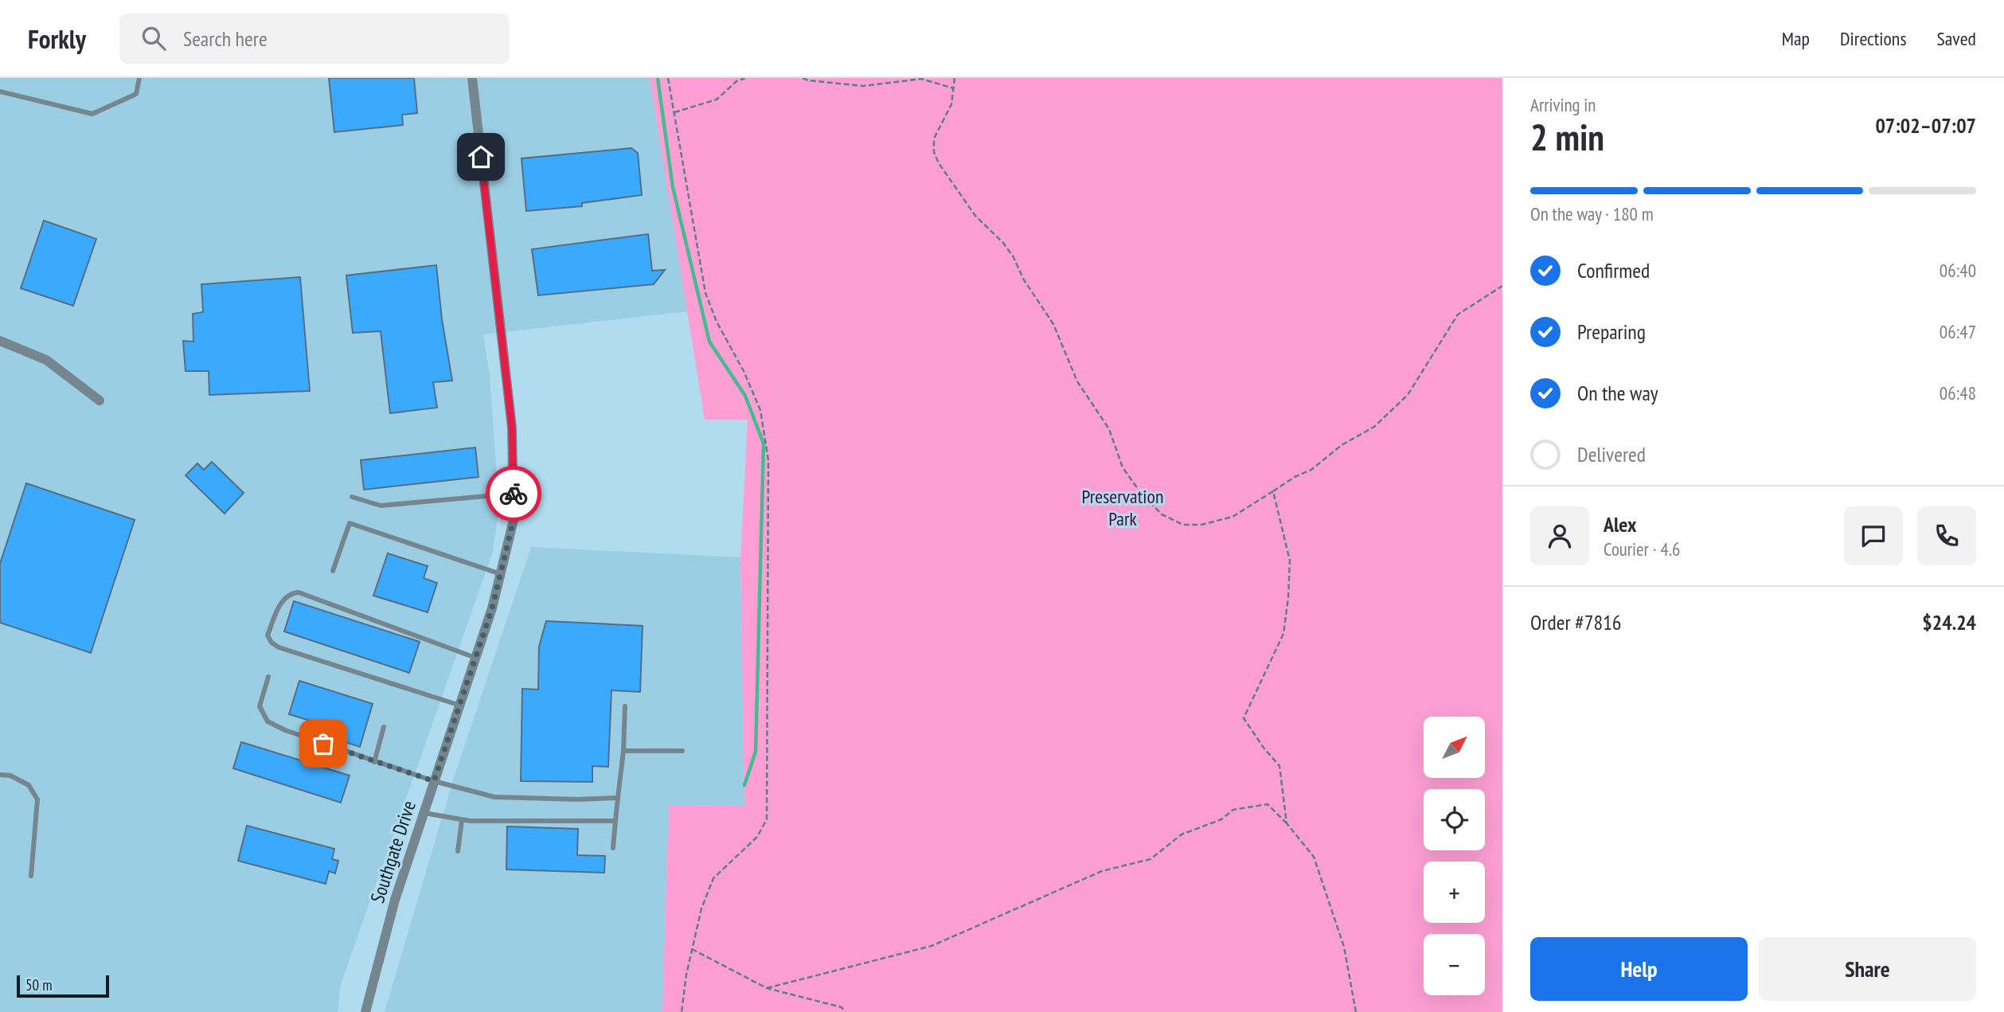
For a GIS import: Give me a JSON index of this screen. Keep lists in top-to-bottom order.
{
  "streets": {
    "street": ["Southgate Drive"]
  },
  "parks": ["Preservation Park"],
  "scale_bar": "50 m",
  "north": "top right",
  "page": {
    "header": "Forkly",
    "search": "Search here",
    "nav": ["Map", "Directions", "Saved"],
    "heading": ["2 min", "Arriving in", "07:02–07:07"],
    "panel": [
      "Alex",
      "Courier · 4.6",
      "Order #7816",
      "$24.24"
    ],
    "bar": "On the way · 180 m",
    "list": [
      ["Confirmed", "06:40"],
      ["Preparing", "06:47"],
      ["On the way", "06:48"],
      "Delivered"
    ],
    "map_buttons": ["+", "−"],
    "buttons": ["Help", "Share"],
    "scale": "50 m"
  }
}
